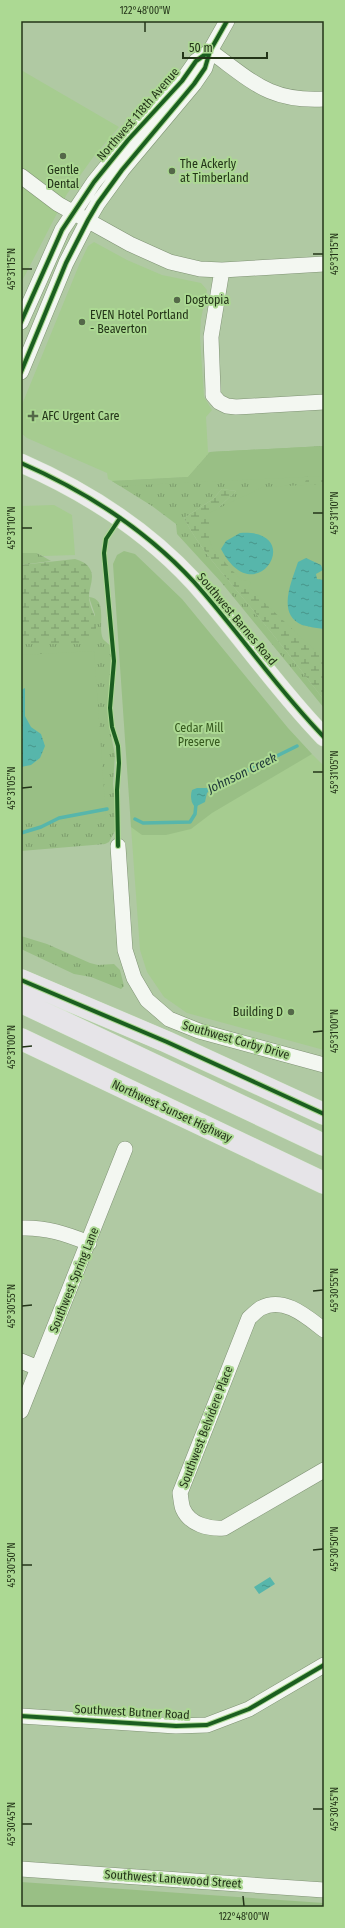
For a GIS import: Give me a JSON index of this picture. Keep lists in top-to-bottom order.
{
  "streets": {
    "highway": ["Northwest Sunset Highway"],
    "main road": ["Southwest Barnes Road"],
    "street": [
      "Northwest 118th Avenue",
      "Southwest Corby Drive",
      "Southwest Spring Lane",
      "Southwest Belvidere Place",
      "Southwest Butner Road",
      "Southwest Lanewood Street"
    ]
  },
  "water": ["Johnson Creek"],
  "parks": ["Cedar Mill Preserve"],
  "places": {
    "other": [
      "Gentle Dental",
      "The Ackerly at Timberland",
      "Dogtopia",
      "EVEN Hotel Portland - Beaverton",
      "Building D"
    ],
    "health": ["AFC Urgent Care"]
  },
  "scale_bar": "50 m",
  "coordinates": [
    "122°48'00\"W",
    "45°31'15\"N",
    "45°31'10\"N",
    "45°31'05\"N",
    "45°31'00\"N",
    "45°30'55\"N",
    "45°30'50\"N",
    "45°30'45\"N"
  ]
}
